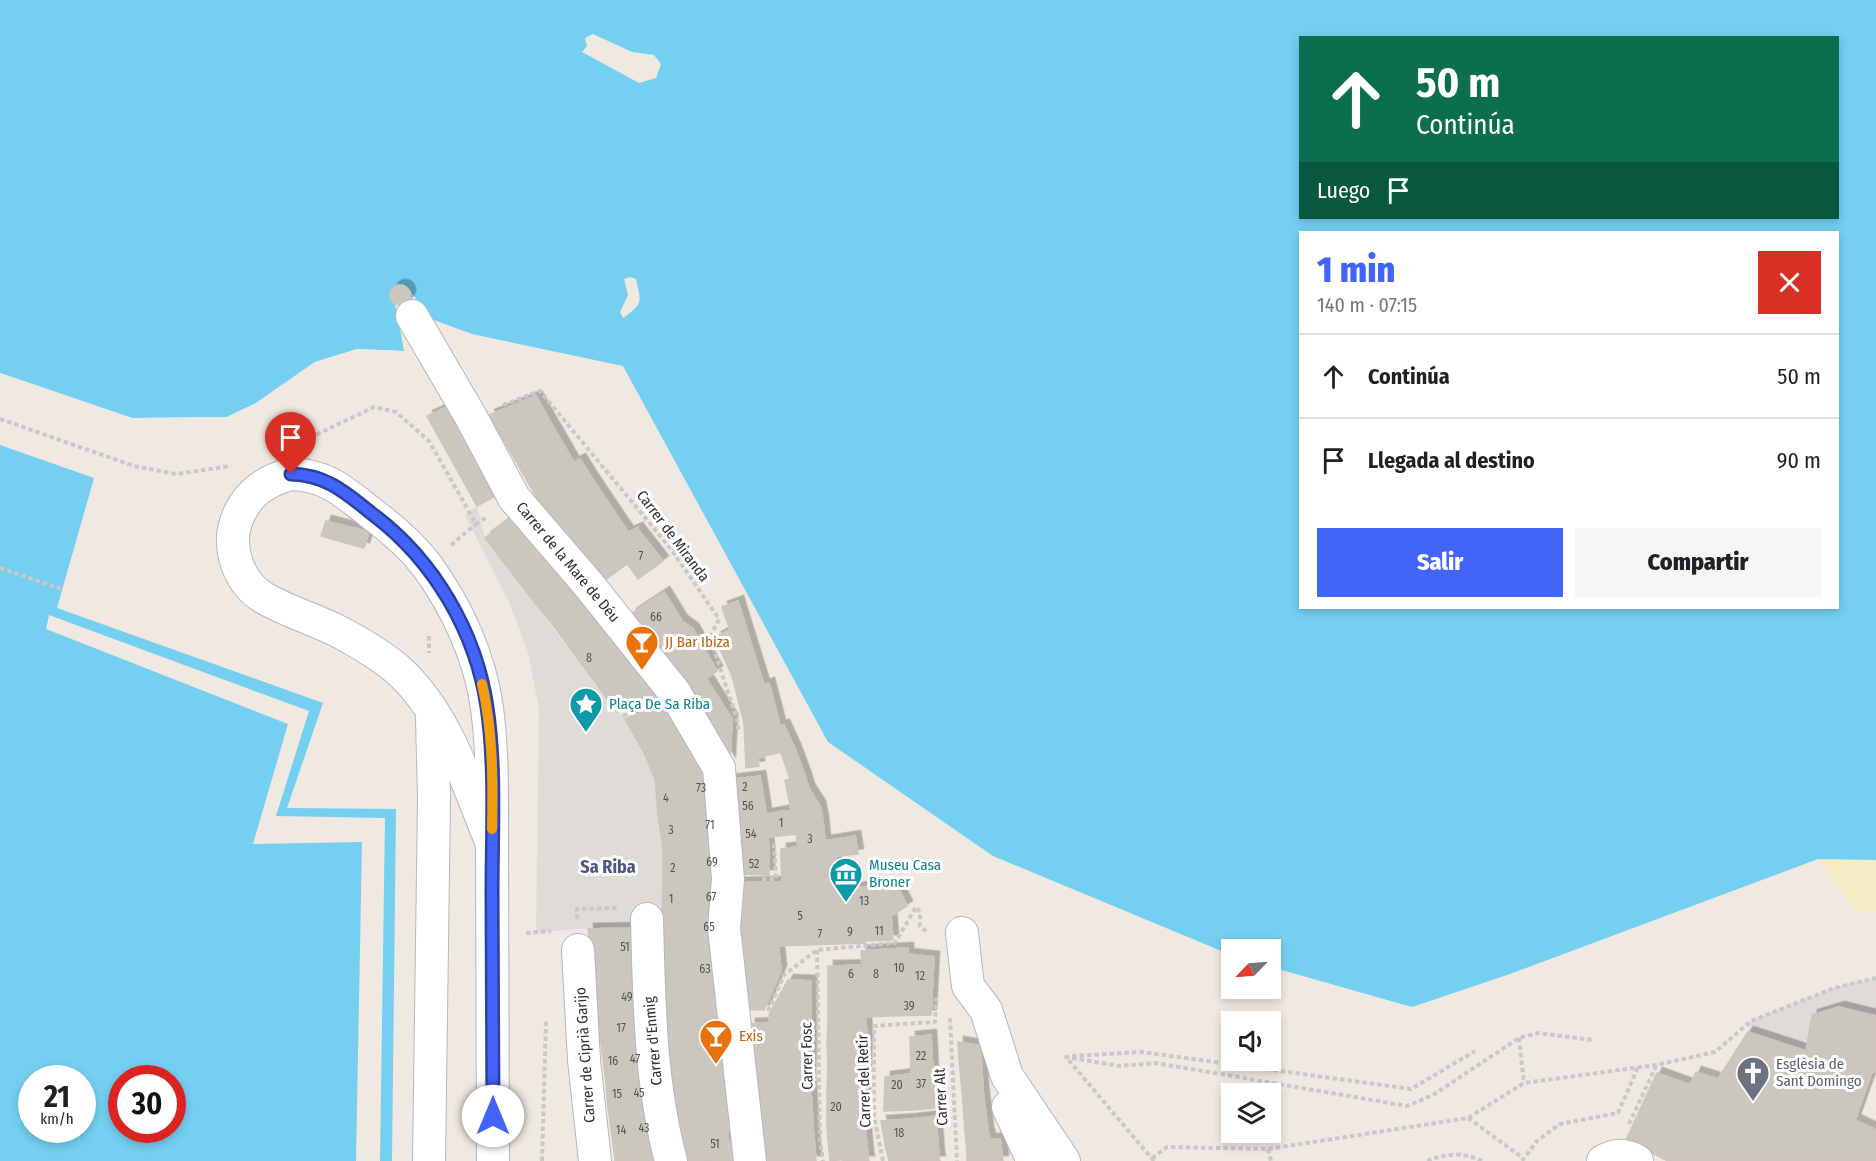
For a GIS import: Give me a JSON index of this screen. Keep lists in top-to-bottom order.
{
  "streets": {
    "street": ["Carrer de la Mare de Déu", "Carrer d'Enmig", "Carrer de Ciprià Garijo"],
    "path": [
      "Carrer de Miranda",
      "Carrer Fosc",
      "Carrer del Retir",
      "Carrer Alt"
    ]
  },
  "crossings": [
    ["Carrer de Miranda", "Carrer de la Mare de Déu"]
  ],
  "districts": ["Sa Riba"],
  "places": {
    "bar": ["JJ Bar Ibiza", "Exis"],
    "place": ["Plaça De Sa Riba"],
    "museum": ["Museu Casa Broner"],
    "church": ["Esglèsia de Sant Domingo"]
  },
  "house_numbers": [
    "7",
    "66",
    "8",
    "2",
    "73",
    "4",
    "56",
    "1",
    "71",
    "3",
    "54",
    "3",
    "69",
    "52",
    "2",
    "67",
    "1",
    "13",
    "5",
    "65",
    "11",
    "9",
    "7",
    "51",
    "10",
    "63",
    "6",
    "8",
    "12",
    "49",
    "39",
    "17",
    "22",
    "47",
    "16",
    "37",
    "20",
    "45",
    "15",
    "20",
    "43",
    "14",
    "18",
    "51"
  ],
  "north": "bottom left",
  "page": {
    "turn": ["50 m", "Continúa"],
    "then": "Luego",
    "heading": ["1 min", "140 m · 07:15"],
    "list": [
      {
        "name": "Continúa",
        "value": "50 m"
      },
      {
        "name": "Llegada al destino",
        "value": "90 m"
      }
    ],
    "buttons": ["Salir", "Compartir"],
    "speed": "21 km/h",
    "limit": "30"
  }
}
